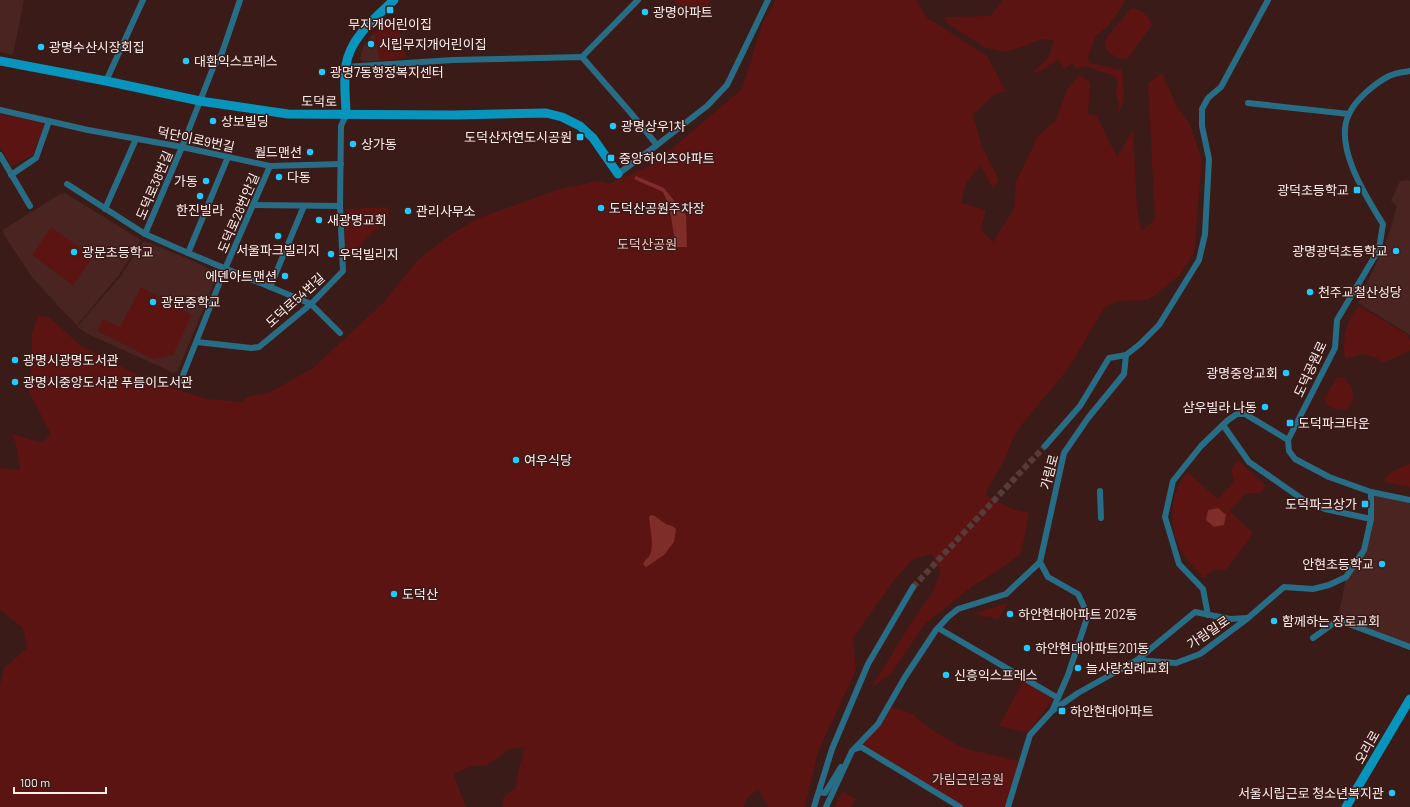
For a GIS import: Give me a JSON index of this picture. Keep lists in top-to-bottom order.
{
  "streets": {
    "street": [
      "도덕로",
      "덕단이로9번길",
      "도덕로38번길",
      "도덕로28번안길",
      "도덕로54번길",
      "도덕공원로",
      "가림로",
      "가림일로",
      "오리로"
    ]
  },
  "crossings": [
    ["도덕로", "도덕로38번길"],
    ["도덕로", "도덕로54번길"],
    ["덕단이로9번길", "도덕로38번길"],
    ["덕단이로9번길", "도덕로28번안길"],
    ["덕단이로9번길", "도덕로54번길"],
    ["도덕로38번길", "도덕로28번안길"],
    ["도덕로28번안길", "도덕로54번길"]
  ],
  "parks": ["도덕산공원", "가림근린공원"],
  "places": {
    "transit": [
      "무지개어린이집",
      "도덕산자연도시공원",
      "중앙하이츠아파트",
      "광덕초등학교",
      "도덕파크타운",
      "도덕파크상가",
      "하안현대아파트"
    ],
    "other": [
      "광명아파트",
      "시립무지개어린이집",
      "광명수산시장회집",
      "대환익스프레스",
      "광명7동행정복지센터",
      "상보빌딩",
      "광명상우1차",
      "상가동",
      "월드맨션",
      "다동",
      "가동",
      "한진빌라",
      "도덕산공원주차장",
      "관리사무소",
      "새광명교회",
      "서울파크빌리지",
      "광명광덕초등학교",
      "광문초등학교",
      "우덕빌리지",
      "에덴아트맨션",
      "천주교철산성당",
      "광문중학교",
      "광명시광명도서관",
      "광명중앙교회",
      "광명시중앙도서관 푸름이도서관",
      "삼우빌라 나동",
      "여우식당",
      "안현초등학교",
      "도덕산",
      "하안현대아파트 202동",
      "함께하는 장로교회",
      "하안현대아파트201동",
      "늘사랑침례교회",
      "신흥익스프레스",
      "서울시립근로 청소년복지관"
    ]
  },
  "scale_bar": "100 m"
}
